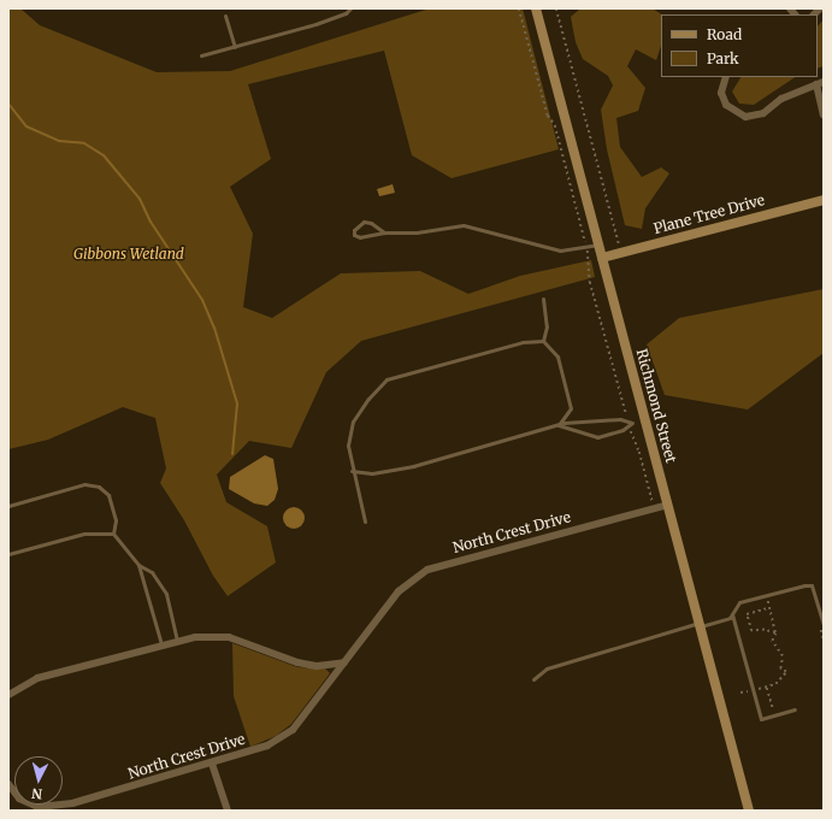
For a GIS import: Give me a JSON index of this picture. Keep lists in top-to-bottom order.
{
  "streets": {
    "main road": ["Plane Tree Drive", "Richmond Street"],
    "street": ["North Crest Drive"]
  },
  "crossings": [
    ["Plane Tree Drive", "Richmond Street"],
    ["Richmond Street", "North Crest Drive"]
  ],
  "parks": ["Gibbons Wetland"],
  "legend": ["Road", "Park"],
  "north": "bottom"
}
